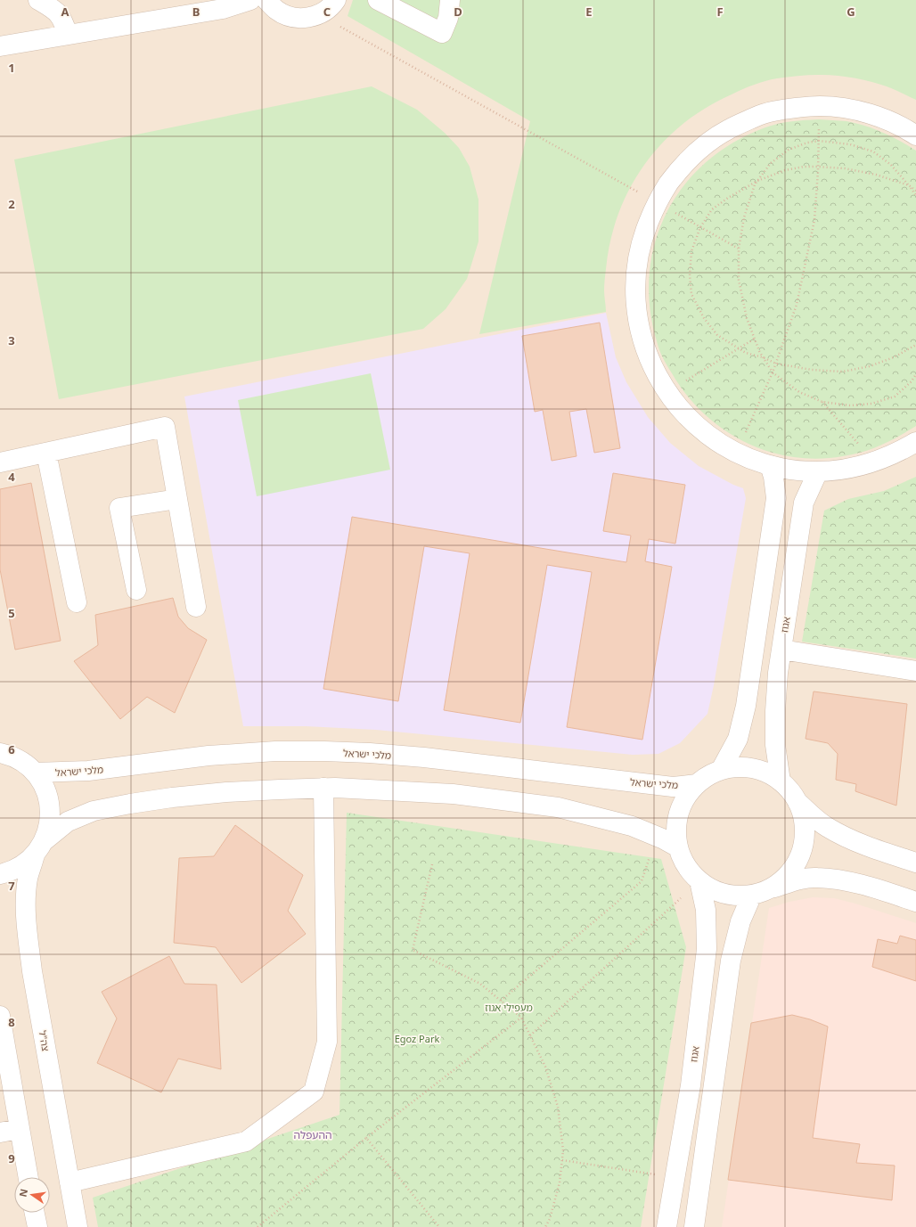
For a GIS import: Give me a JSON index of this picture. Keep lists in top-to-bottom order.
{
  "streets": {
    "street": ["אגוז", "מלכי ישראל", "צה\"ל"]
  },
  "crossings": [
    ["מלכי ישראל", "צה\"ל"]
  ],
  "districts": ["ההעפלה"],
  "parks": ["מעפילי אגוז", "Egoz Park"],
  "north": "left",
  "grid": {
    "columns": [
      "A",
      "B",
      "C",
      "D",
      "E",
      "F",
      "G"
    ],
    "rows": [
      "1",
      "2",
      "3",
      "4",
      "5",
      "6",
      "7",
      "8",
      "9"
    ]
  }
}
